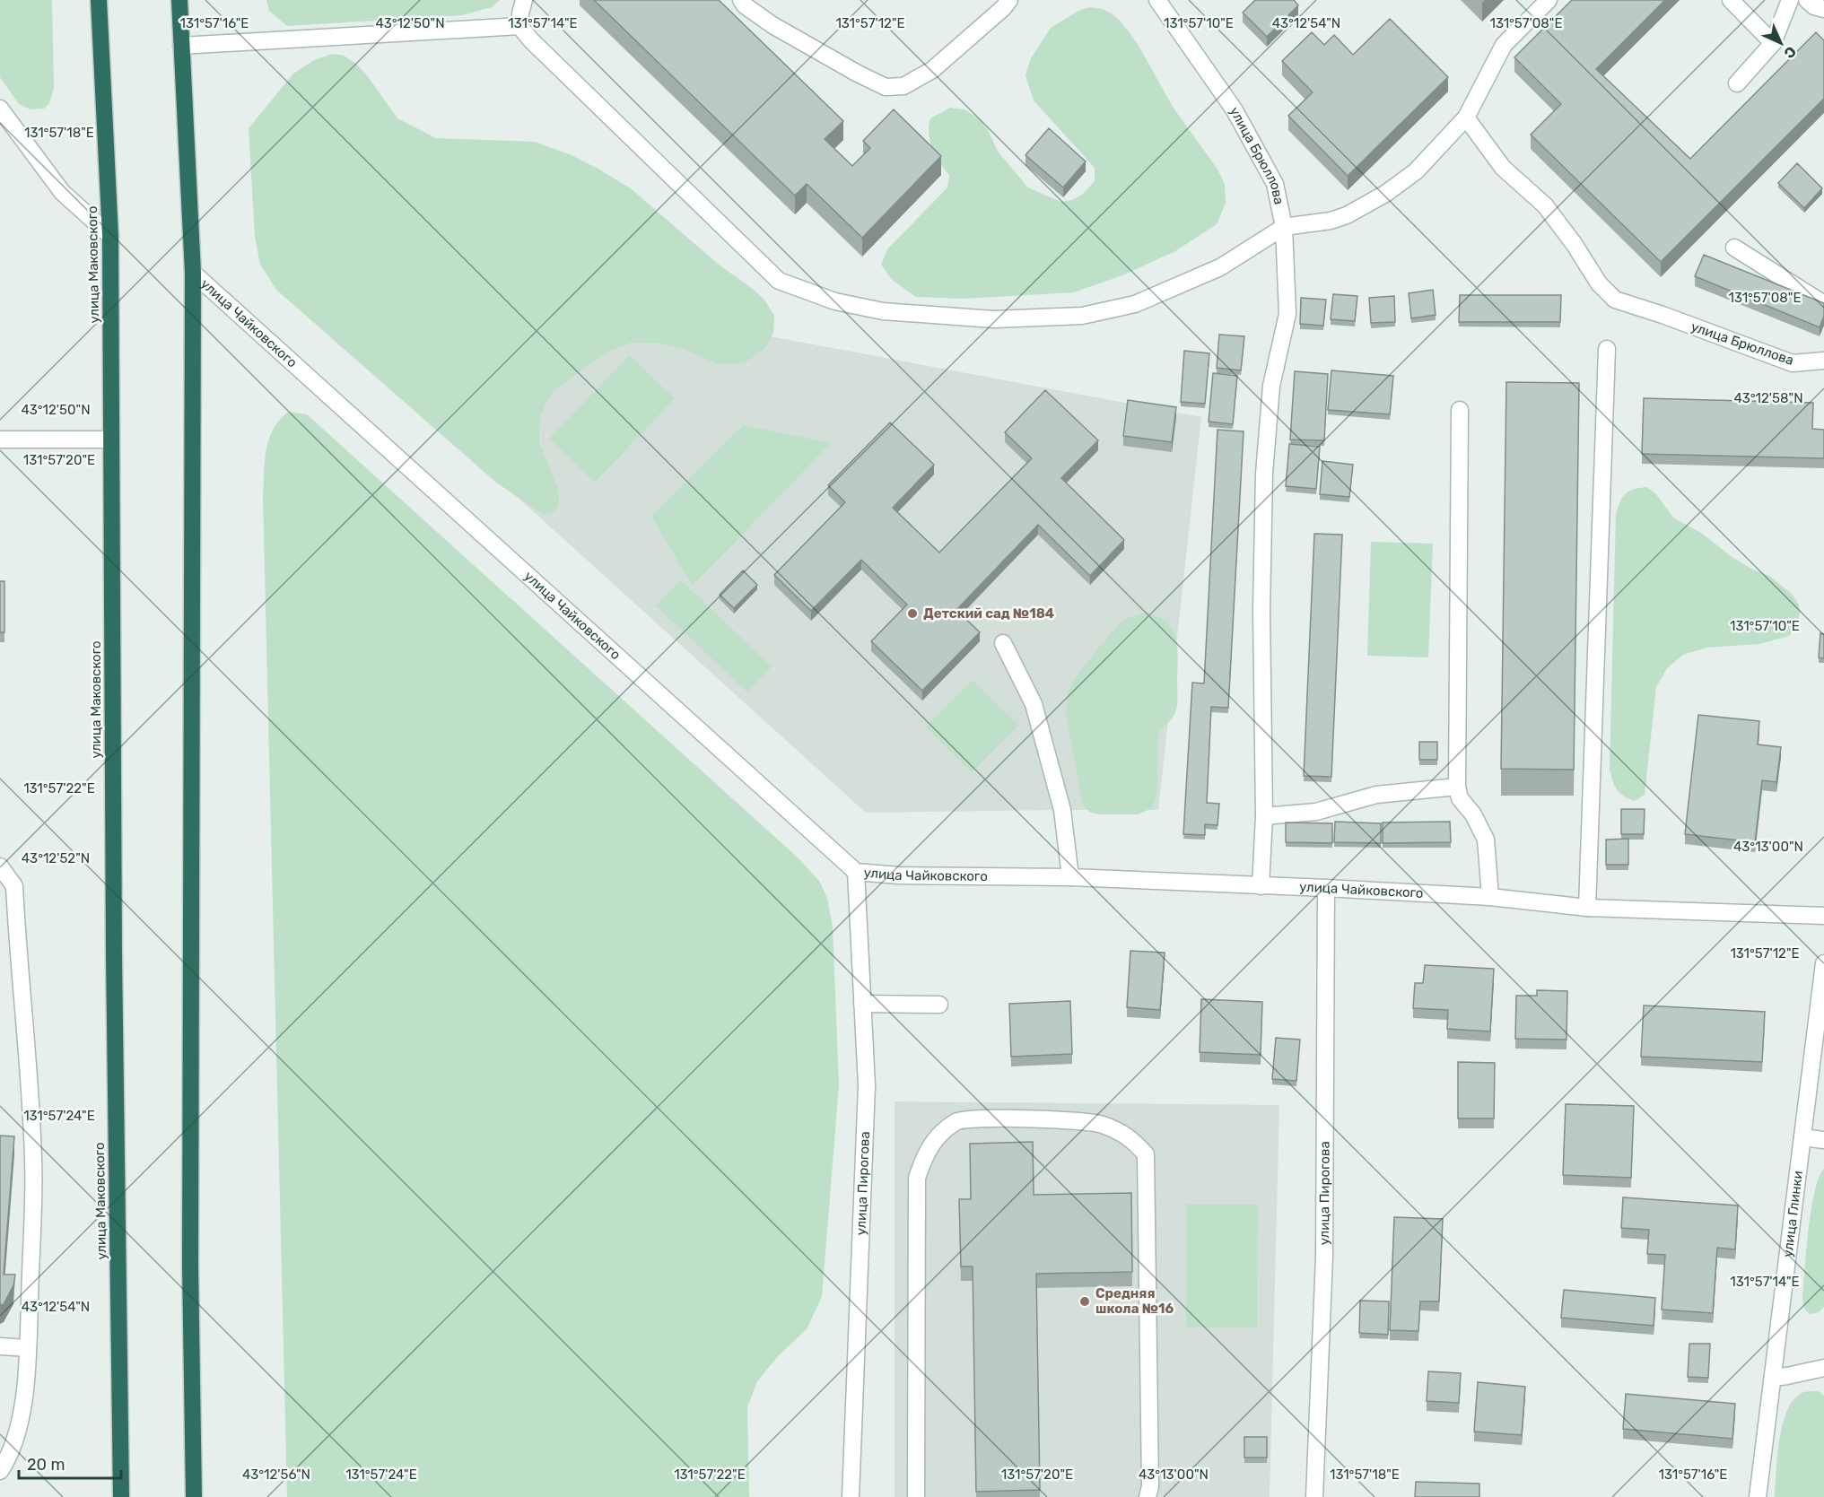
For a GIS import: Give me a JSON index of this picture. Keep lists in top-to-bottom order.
{
  "streets": {
    "highway": ["улица Маковского"],
    "street": [
      "улица Брюллова",
      "улица Чайковского",
      "улица Пирогова",
      "улица Глинки"
    ]
  },
  "crossings": [
    ["улица Брюллова", "улица Чайковского"],
    ["улица Чайковского", "улица Пирогова"]
  ],
  "places": ["Детский сад №184", "Средняя школа №16"],
  "scale_bar": "20 m",
  "north": "bottom right",
  "coordinates": [
    "131°57'16\"E",
    "43°12'50\"N",
    "131°57'14\"E",
    "131°57'12\"E",
    "131°57'10\"E",
    "43°12'54\"N",
    "131°57'08\"E",
    "131°57'18\"E",
    "43°12'58\"N",
    "131°57'20\"E",
    "131°57'22\"E",
    "43°13'00\"N",
    "43°12'52\"N",
    "131°57'24\"E",
    "43°12'56\"N"
  ]
}
